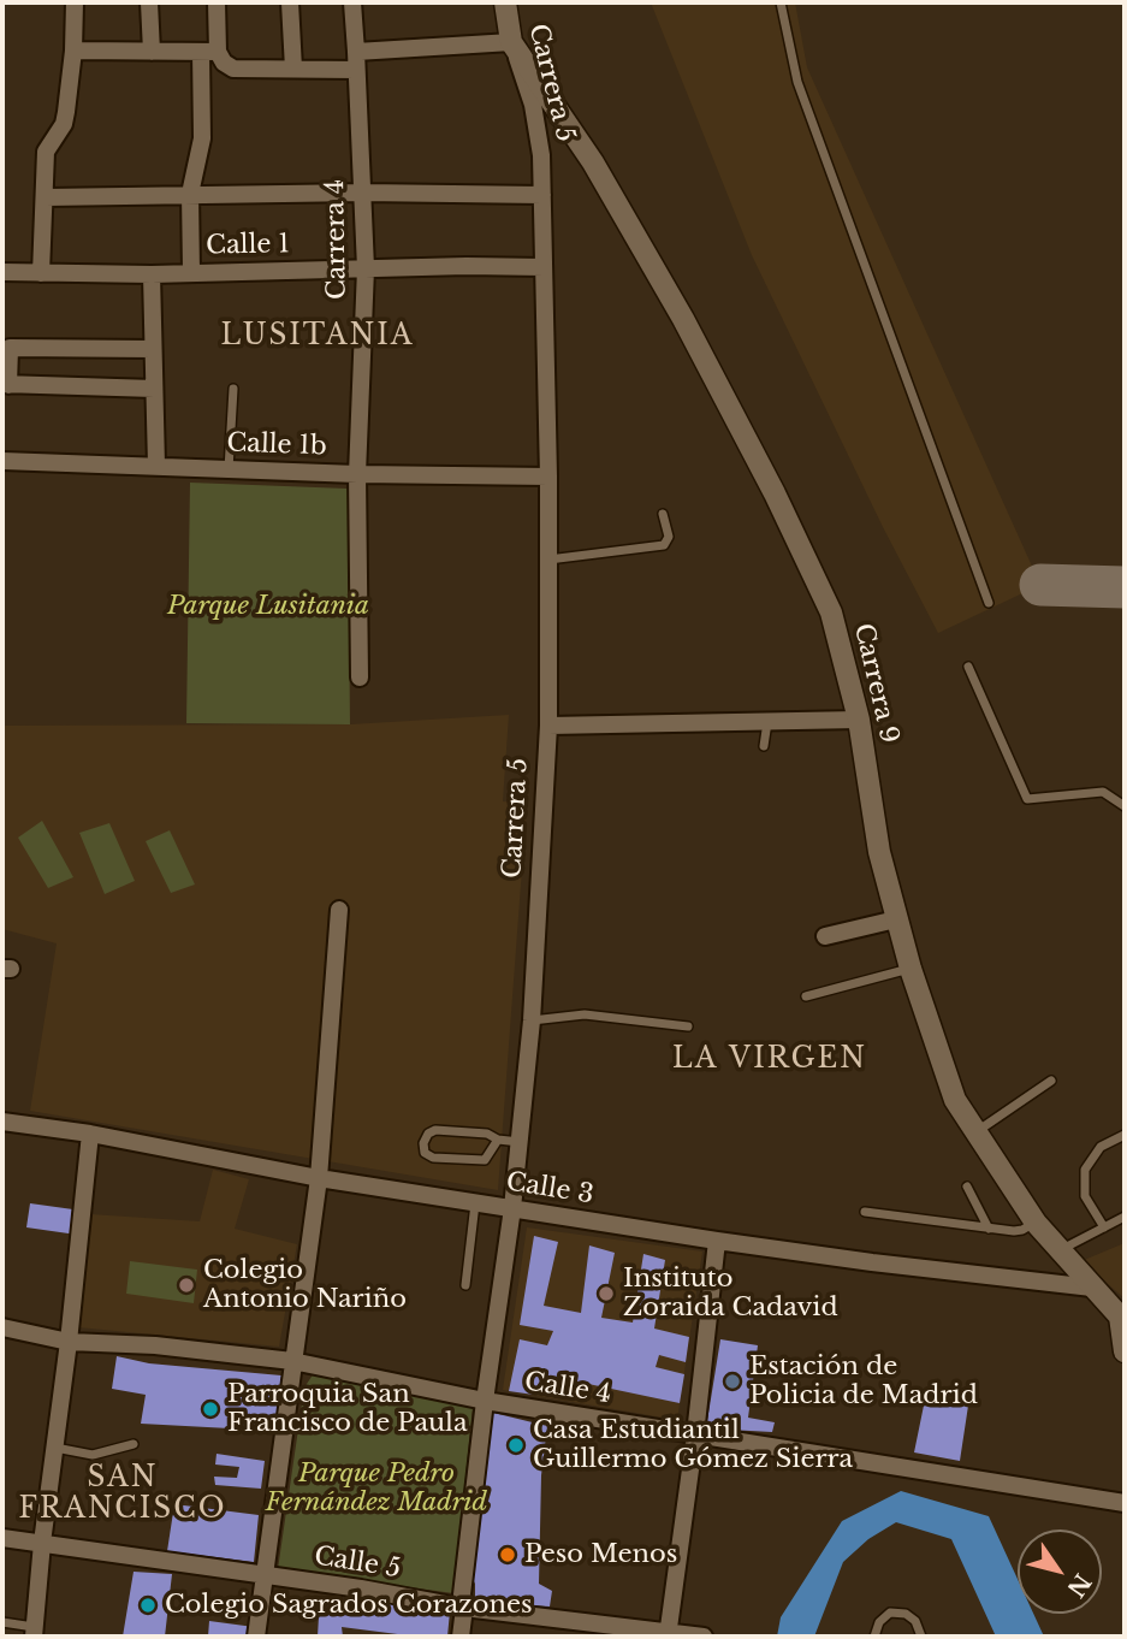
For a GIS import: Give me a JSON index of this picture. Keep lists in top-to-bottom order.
{
  "streets": {
    "street": [
      "Carrera 5",
      "Carrera 4",
      "Calle 1",
      "Calle 1b",
      "Carrera 9",
      "Calle 3",
      "Calle 4",
      "Calle 5"
    ]
  },
  "crossings": [
    ["Carrera 5", "Calle 1"],
    ["Carrera 5", "Calle 1b"],
    ["Carrera 5", "Carrera 9"],
    ["Carrera 5", "Calle 3"],
    ["Carrera 5", "Calle 4"],
    ["Carrera 5", "Calle 5"],
    ["Carrera 4", "Calle 1"],
    ["Carrera 4", "Calle 1b"],
    ["Carrera 9", "Calle 3"]
  ],
  "districts": ["LUSITANIA", "LA VIRGEN", "SAN FRANCISCO"],
  "parks": ["Parque Lusitania", "Parque Pedro Fernández Madrid"],
  "places": [
    "Colegio Antonio Nariño",
    "Instituto Zoraida Cadavid",
    "Estación de Policia de Madrid",
    "Parroquia San Francisco de Paula",
    "Casa Estudiantil Guillermo Gómez Sierra",
    "Peso Menos",
    "Colegio Sagrados Corazones"
  ],
  "north": "bottom right"
}
